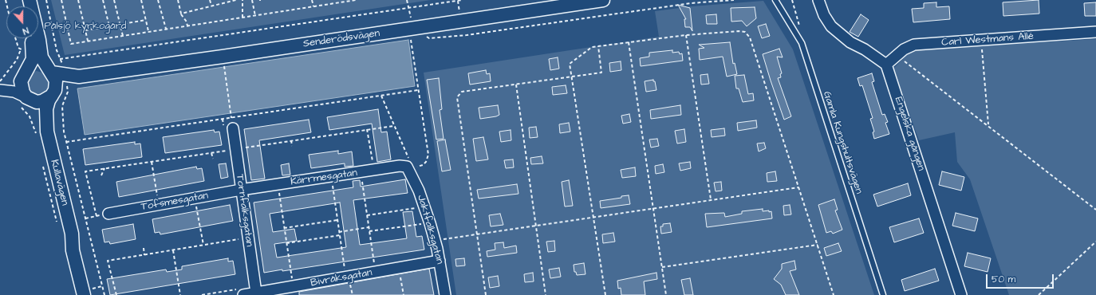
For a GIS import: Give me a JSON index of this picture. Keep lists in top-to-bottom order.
{
  "streets": {
    "street": [
      "Senderödsvägen",
      "Carl Westmans Allé",
      "Engelska gången",
      "Kärrmesgatan",
      "Kullavägen",
      "Tofsmesgatan",
      "Tornfalksgatan",
      "Jaktfalksgatan",
      "Bivråksgatan"
    ],
    "lane": ["Gamla Kungshultsvägen"]
  },
  "crossings": [
    ["Senderödsvägen", "Kullavägen"],
    ["Carl Westmans Allé", "Engelska gången"],
    ["Kärrmesgatan", "Tofsmesgatan"],
    ["Kärrmesgatan", "Tornfalksgatan"],
    ["Kärrmesgatan", "Jaktfalksgatan"],
    ["Tofsmesgatan", "Tornfalksgatan"],
    ["Tornfalksgatan", "Bivråksgatan"],
    ["Jaktfalksgatan", "Bivråksgatan"]
  ],
  "parks": ["Pålsjö kyrkogård"],
  "scale_bar": "50 m",
  "north": "bottom"
}
